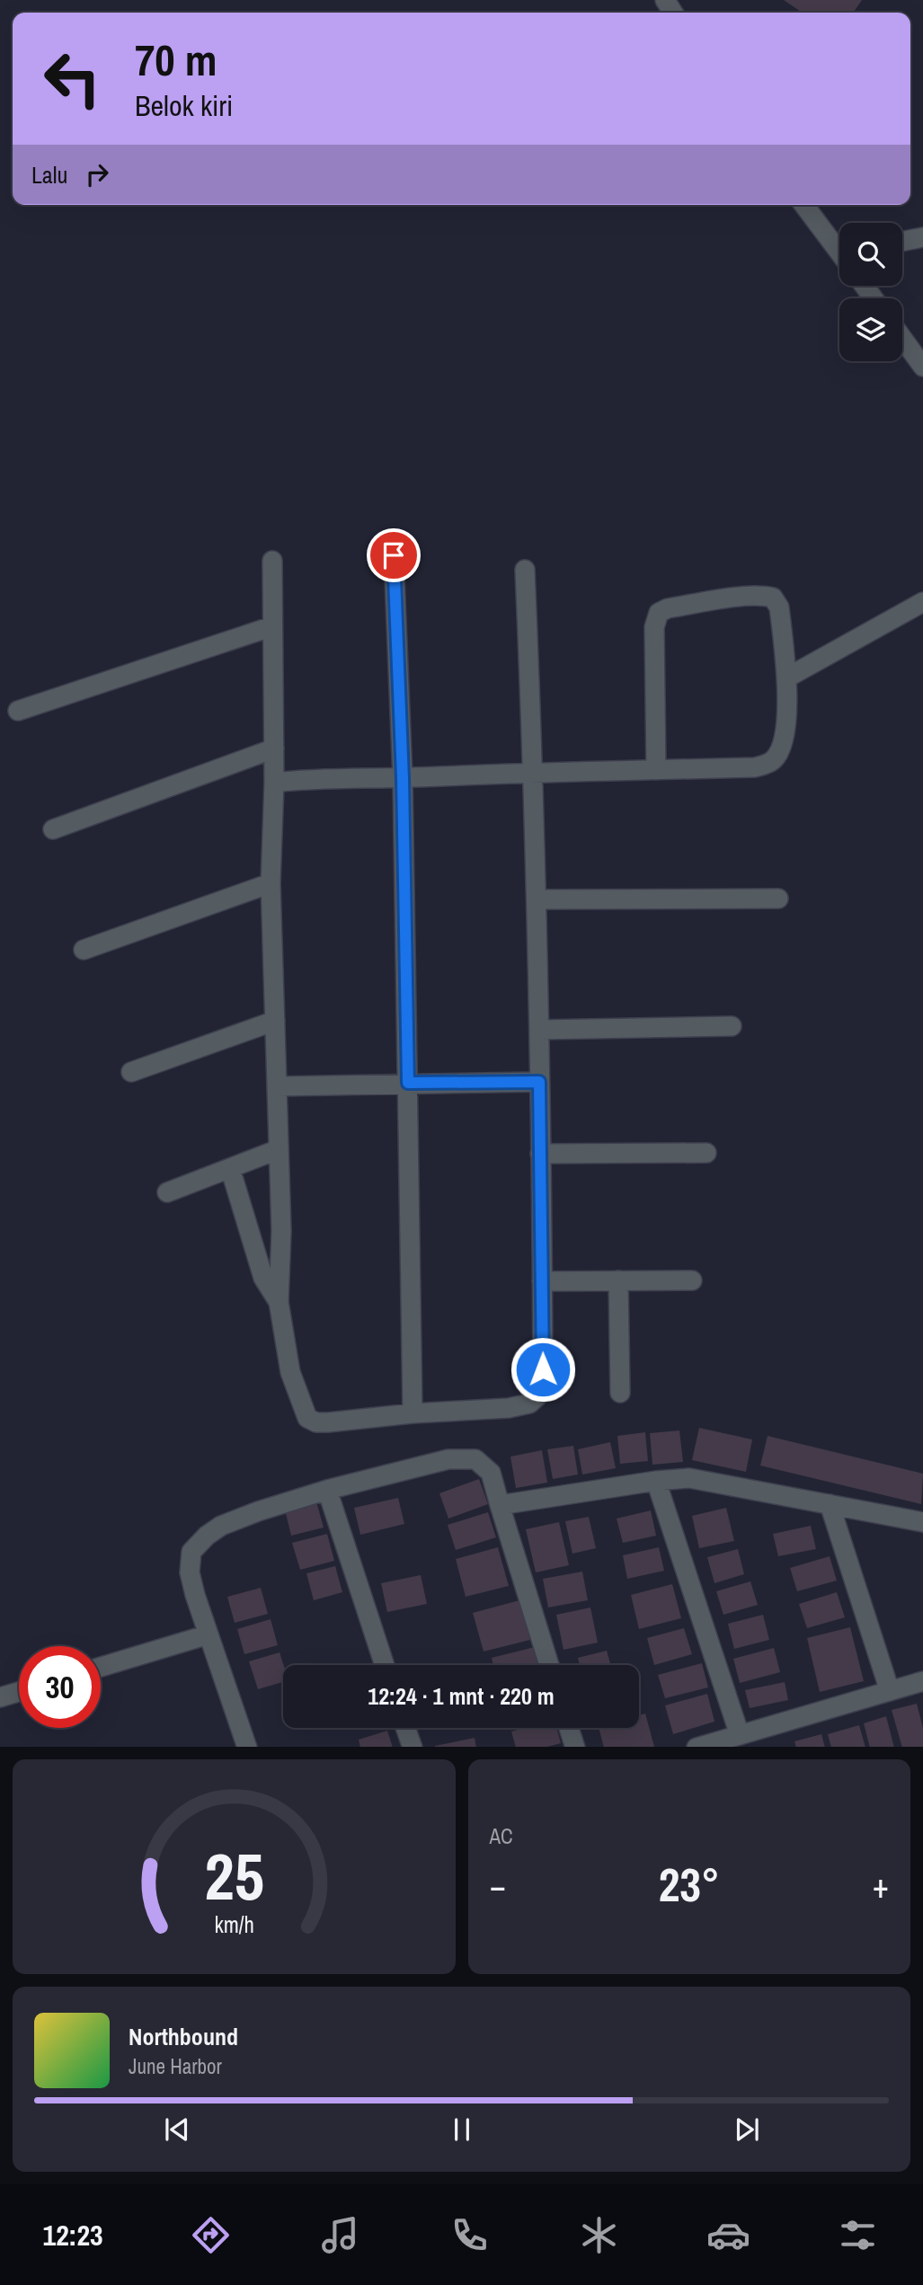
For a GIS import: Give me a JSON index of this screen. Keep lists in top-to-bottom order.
{
  "page": {
    "turn": ["70 m", "Belok kiri"],
    "then": "Lalu",
    "limit": "30",
    "trip": "12:24 · 1 mnt · 220 m",
    "tile": "AC",
    "heat": ["−", "23°", "+"],
    "song": ["Northbound", "June Harbor"],
    "tabs": "12:23",
    "gauge": ["25", "km/h"]
  }
}
